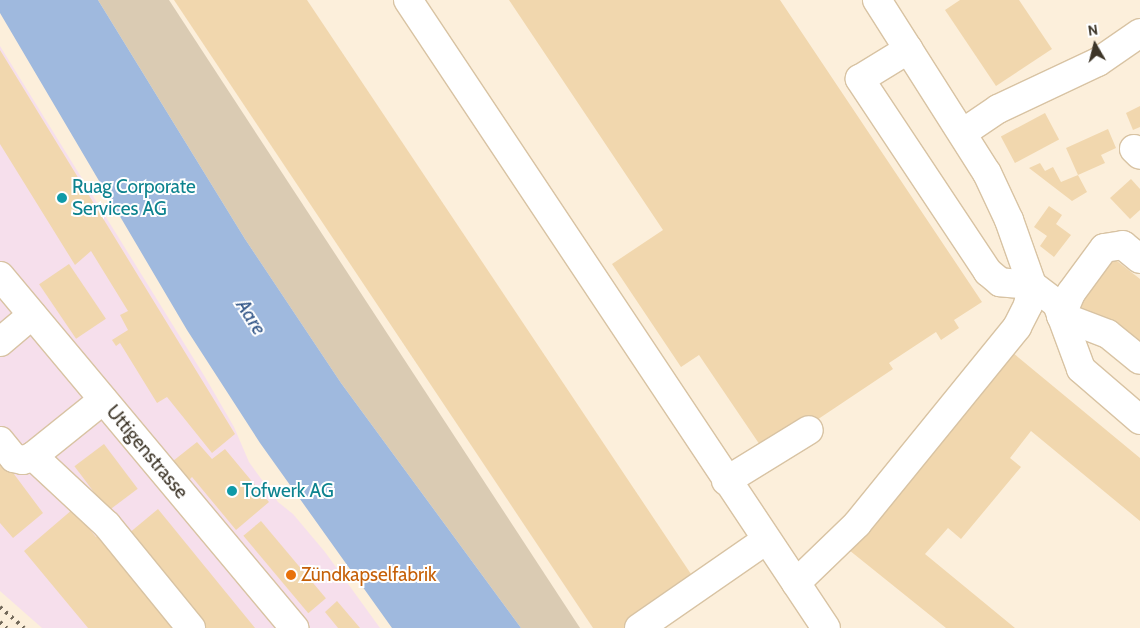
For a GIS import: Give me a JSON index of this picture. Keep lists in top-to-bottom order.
{
  "streets": {
    "street": ["Uttigenstrasse"]
  },
  "water": ["Aare"],
  "places": ["Ruag Corporate Services AG", "Tofwerk AG", "Zündkapselfabrik"],
  "north": "top"
}
